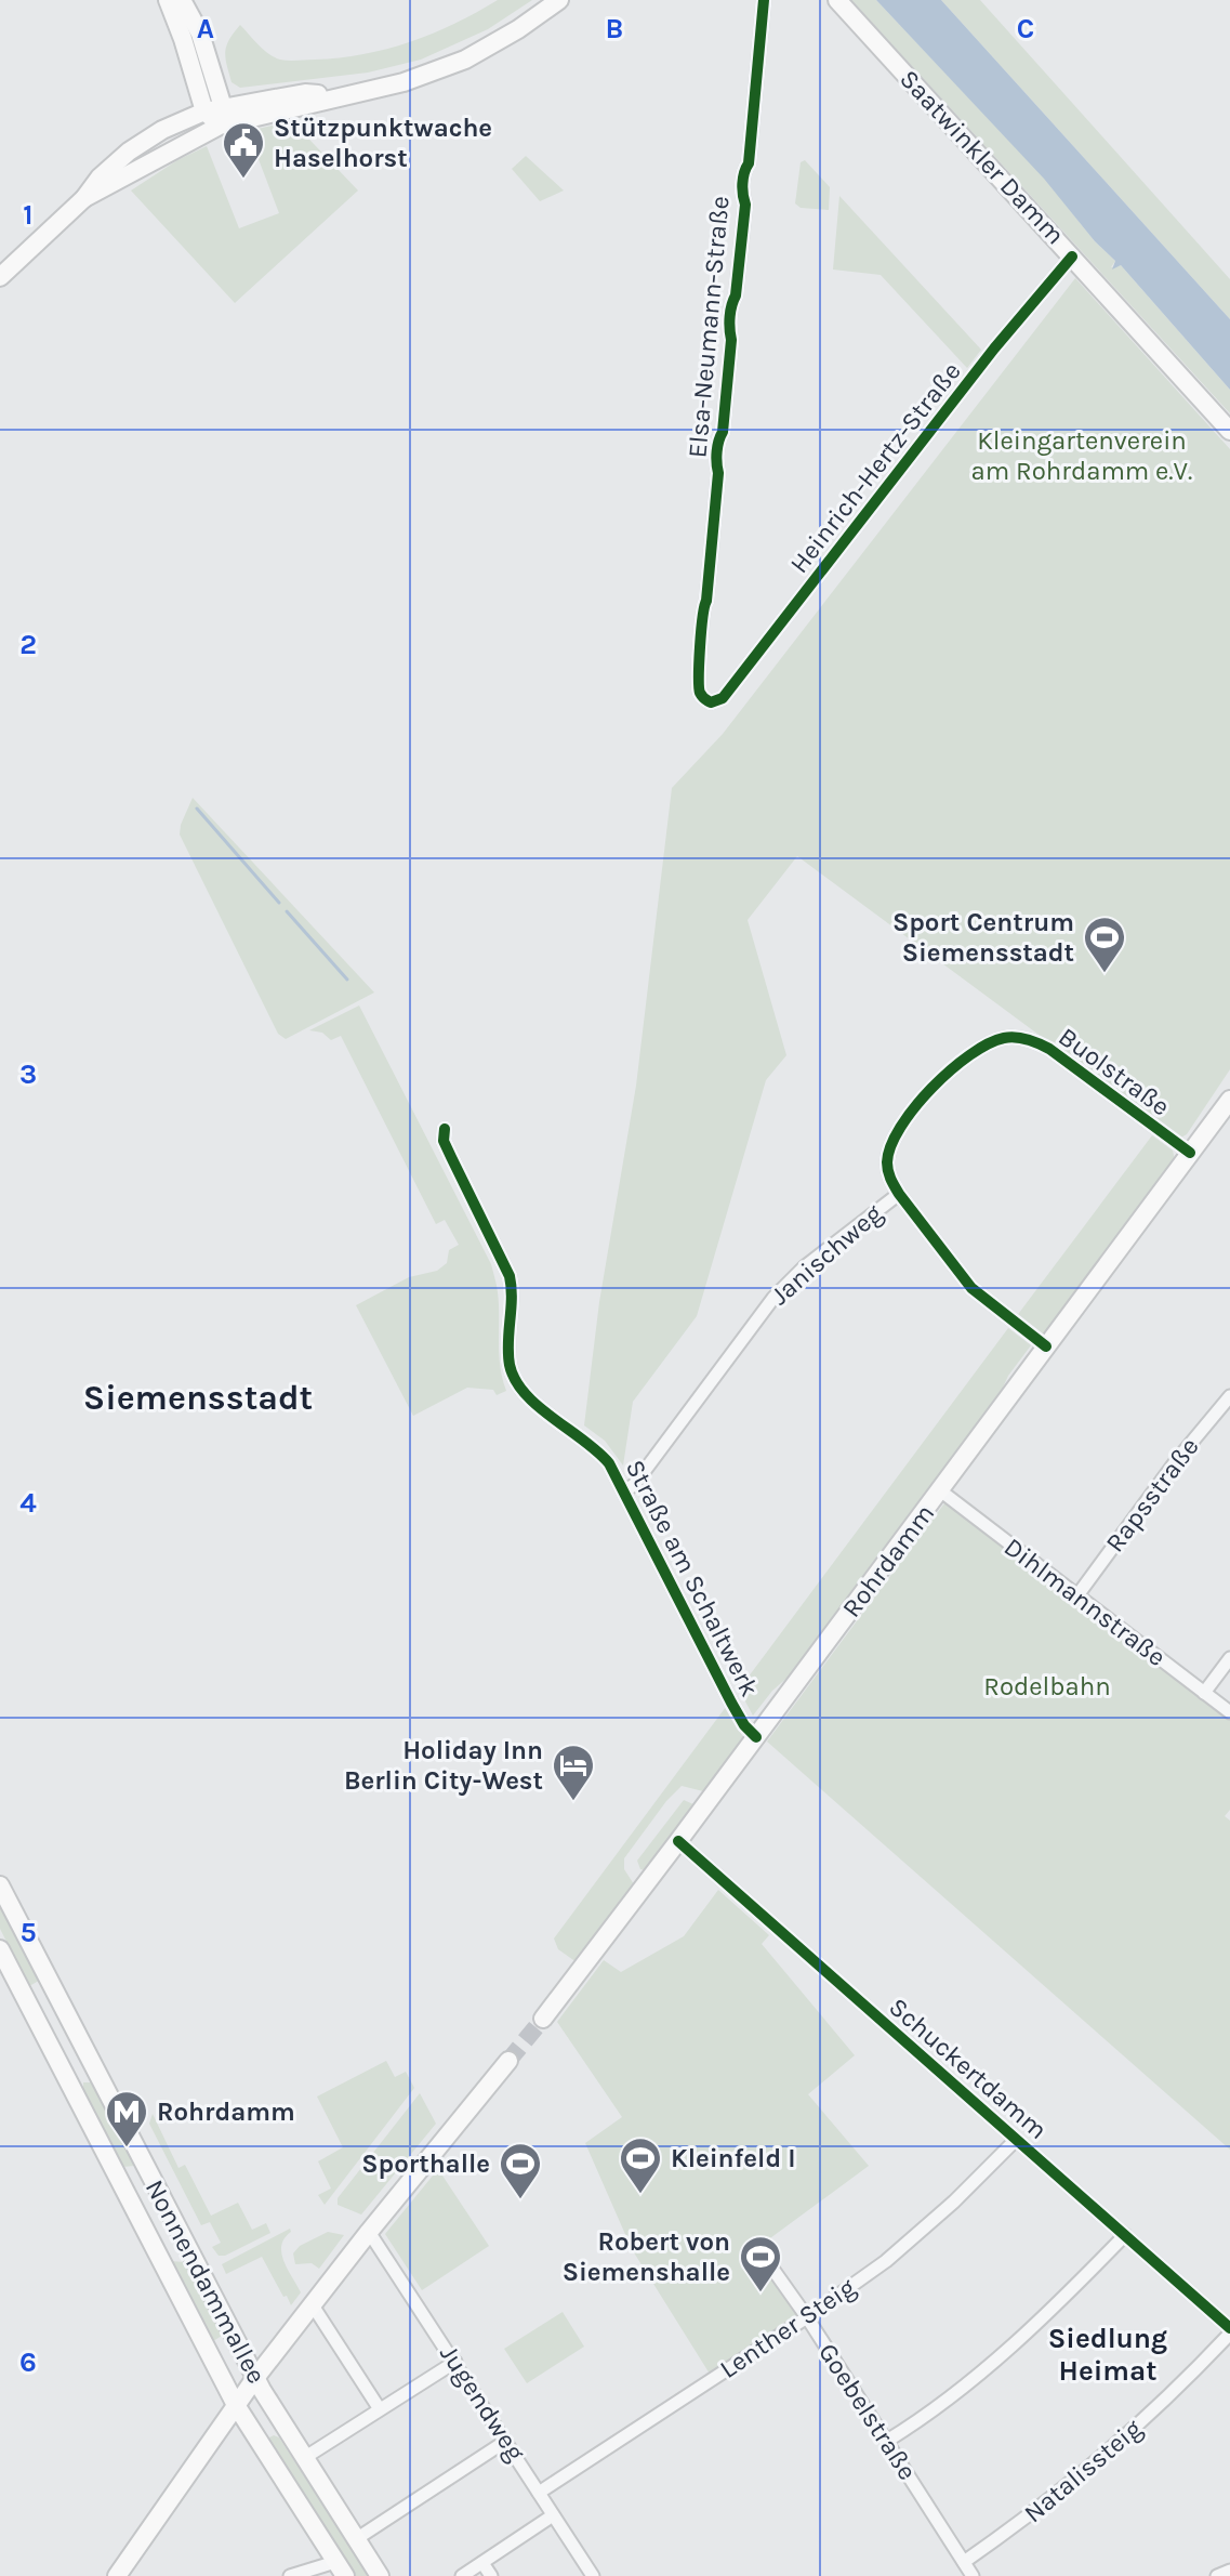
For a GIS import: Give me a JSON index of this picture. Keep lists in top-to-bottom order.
{
  "streets": {
    "main road": ["Saatwinkler Damm", "Rohrdamm", "Nonnendammallee"],
    "street": [
      "Elsa-Neumann-Straße",
      "Heinrich-Hertz-Straße",
      "Buolstraße",
      "Janischweg",
      "Rapsstraße",
      "Straße am Schaltwerk",
      "Dihlmannstraße",
      "Schuckertdamm",
      "Lenther Steig",
      "Jugendweg",
      "Goebelstraße",
      "Natalissteig"
    ]
  },
  "crossings": [
    ["Saatwinkler Damm", "Heinrich-Hertz-Straße"],
    ["Elsa-Neumann-Straße", "Heinrich-Hertz-Straße"],
    ["Buolstraße", "Janischweg"],
    ["Buolstraße", "Rohrdamm"],
    ["Janischweg", "Straße am Schaltwerk"],
    ["Rapsstraße", "Dihlmannstraße"],
    ["Rohrdamm", "Straße am Schaltwerk"],
    ["Rohrdamm", "Dihlmannstraße"],
    ["Rohrdamm", "Schuckertdamm"],
    ["Schuckertdamm", "Lenther Steig"],
    ["Schuckertdamm", "Natalissteig"],
    ["Lenther Steig", "Jugendweg"],
    ["Lenther Steig", "Goebelstraße"],
    ["Goebelstraße", "Natalissteig"]
  ],
  "districts": ["Siemensstadt", "Siedlung Heimat"],
  "parks": ["Kleingartenverein am Rohrdamm e.V.", "Rodelbahn"],
  "places": {
    "public building": ["Stützpunktwache Haselhorst"],
    "sports": [
      "Sport Centrum Siemensstadt",
      "Kleinfeld I",
      "Sporthalle",
      "Robert von Siemenshalle"
    ],
    "hotel": ["Holiday Inn Berlin City-West"],
    "metro station": ["Rohrdamm"]
  },
  "grid": {
    "columns": ["A", "B", "C"],
    "rows": [
      "1",
      "2",
      "3",
      "4",
      "5",
      "6"
    ]
  }
}
